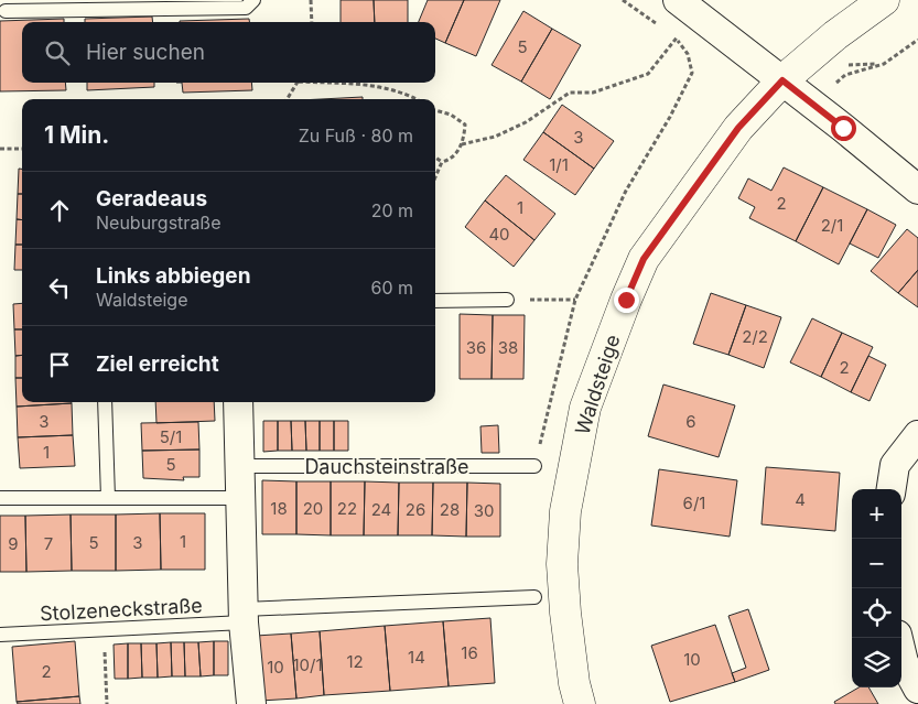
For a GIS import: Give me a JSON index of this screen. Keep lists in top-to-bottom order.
{
  "streets": {
    "street": ["Waldsteige"],
    "lane": ["Dauchsteinstraße", "Stolzeneckstraße"]
  },
  "house_numbers": [
    "5",
    "3",
    "1/1",
    "2",
    "1",
    "2/1",
    "40",
    "2/2",
    "36",
    "38",
    "2",
    "3",
    "6",
    "5/1",
    "1",
    "5",
    "4",
    "6/1",
    "18",
    "20",
    "22",
    "24",
    "26",
    "28",
    "30",
    "1",
    "5",
    "3",
    "9",
    "7",
    "16",
    "14",
    "10",
    "12",
    "10/1",
    "10",
    "2"
  ],
  "page": {
    "search": "Hier suchen",
    "heading": ["1 Min.", "Zu Fuß · 80 m"],
    "list": [
      ["Geradeaus", "Neuburgstraße", "20 m"],
      ["Links abbiegen", "Waldsteige", "60 m"],
      "Ziel erreicht"
    ],
    "map_buttons": ["+", "−"]
  }
}
